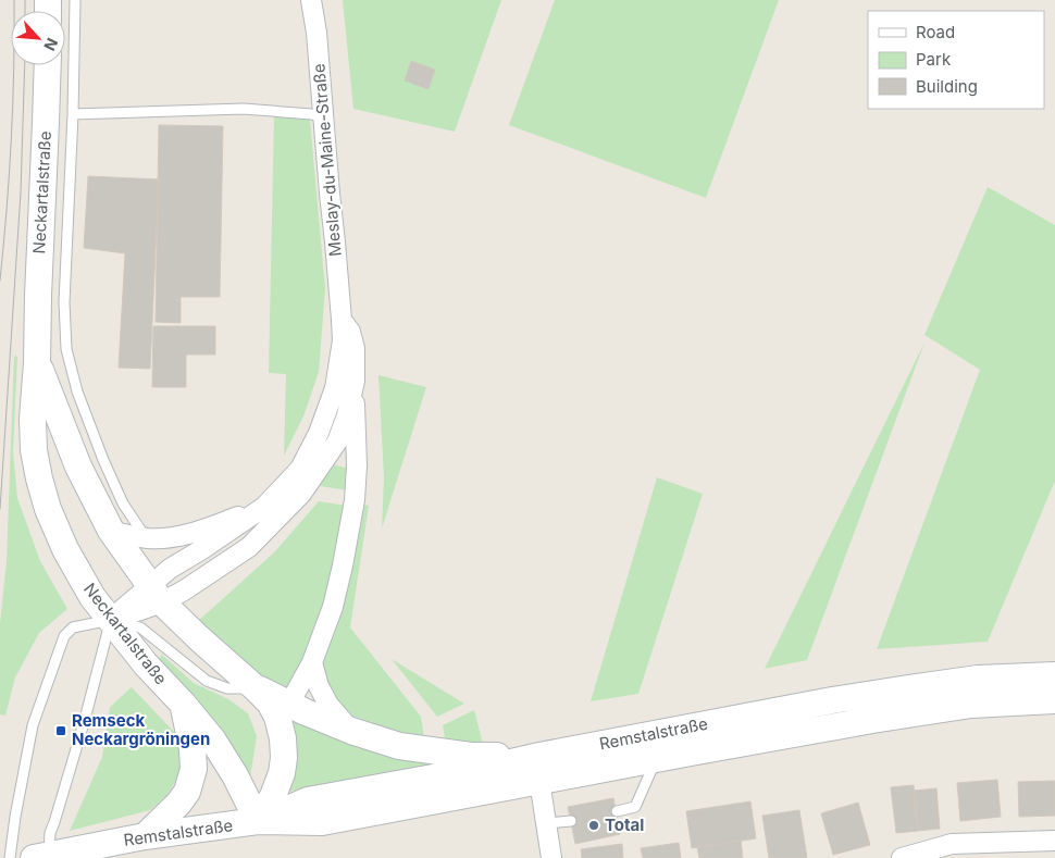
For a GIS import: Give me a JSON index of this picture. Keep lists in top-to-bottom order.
{
  "streets": {
    "main road": ["Neckartalstraße", "Remstalstraße"],
    "street": ["Meslay-du-Maine-Straße"]
  },
  "crossings": [
    ["Meslay-du-Maine-Straße", "Neckartalstraße"],
    ["Neckartalstraße", "Remstalstraße"]
  ],
  "places": {
    "transit": ["Remseck Neckargröningen"],
    "other": ["Total"]
  },
  "legend": ["Road", "Park", "Building"],
  "north": "bottom right"
}
